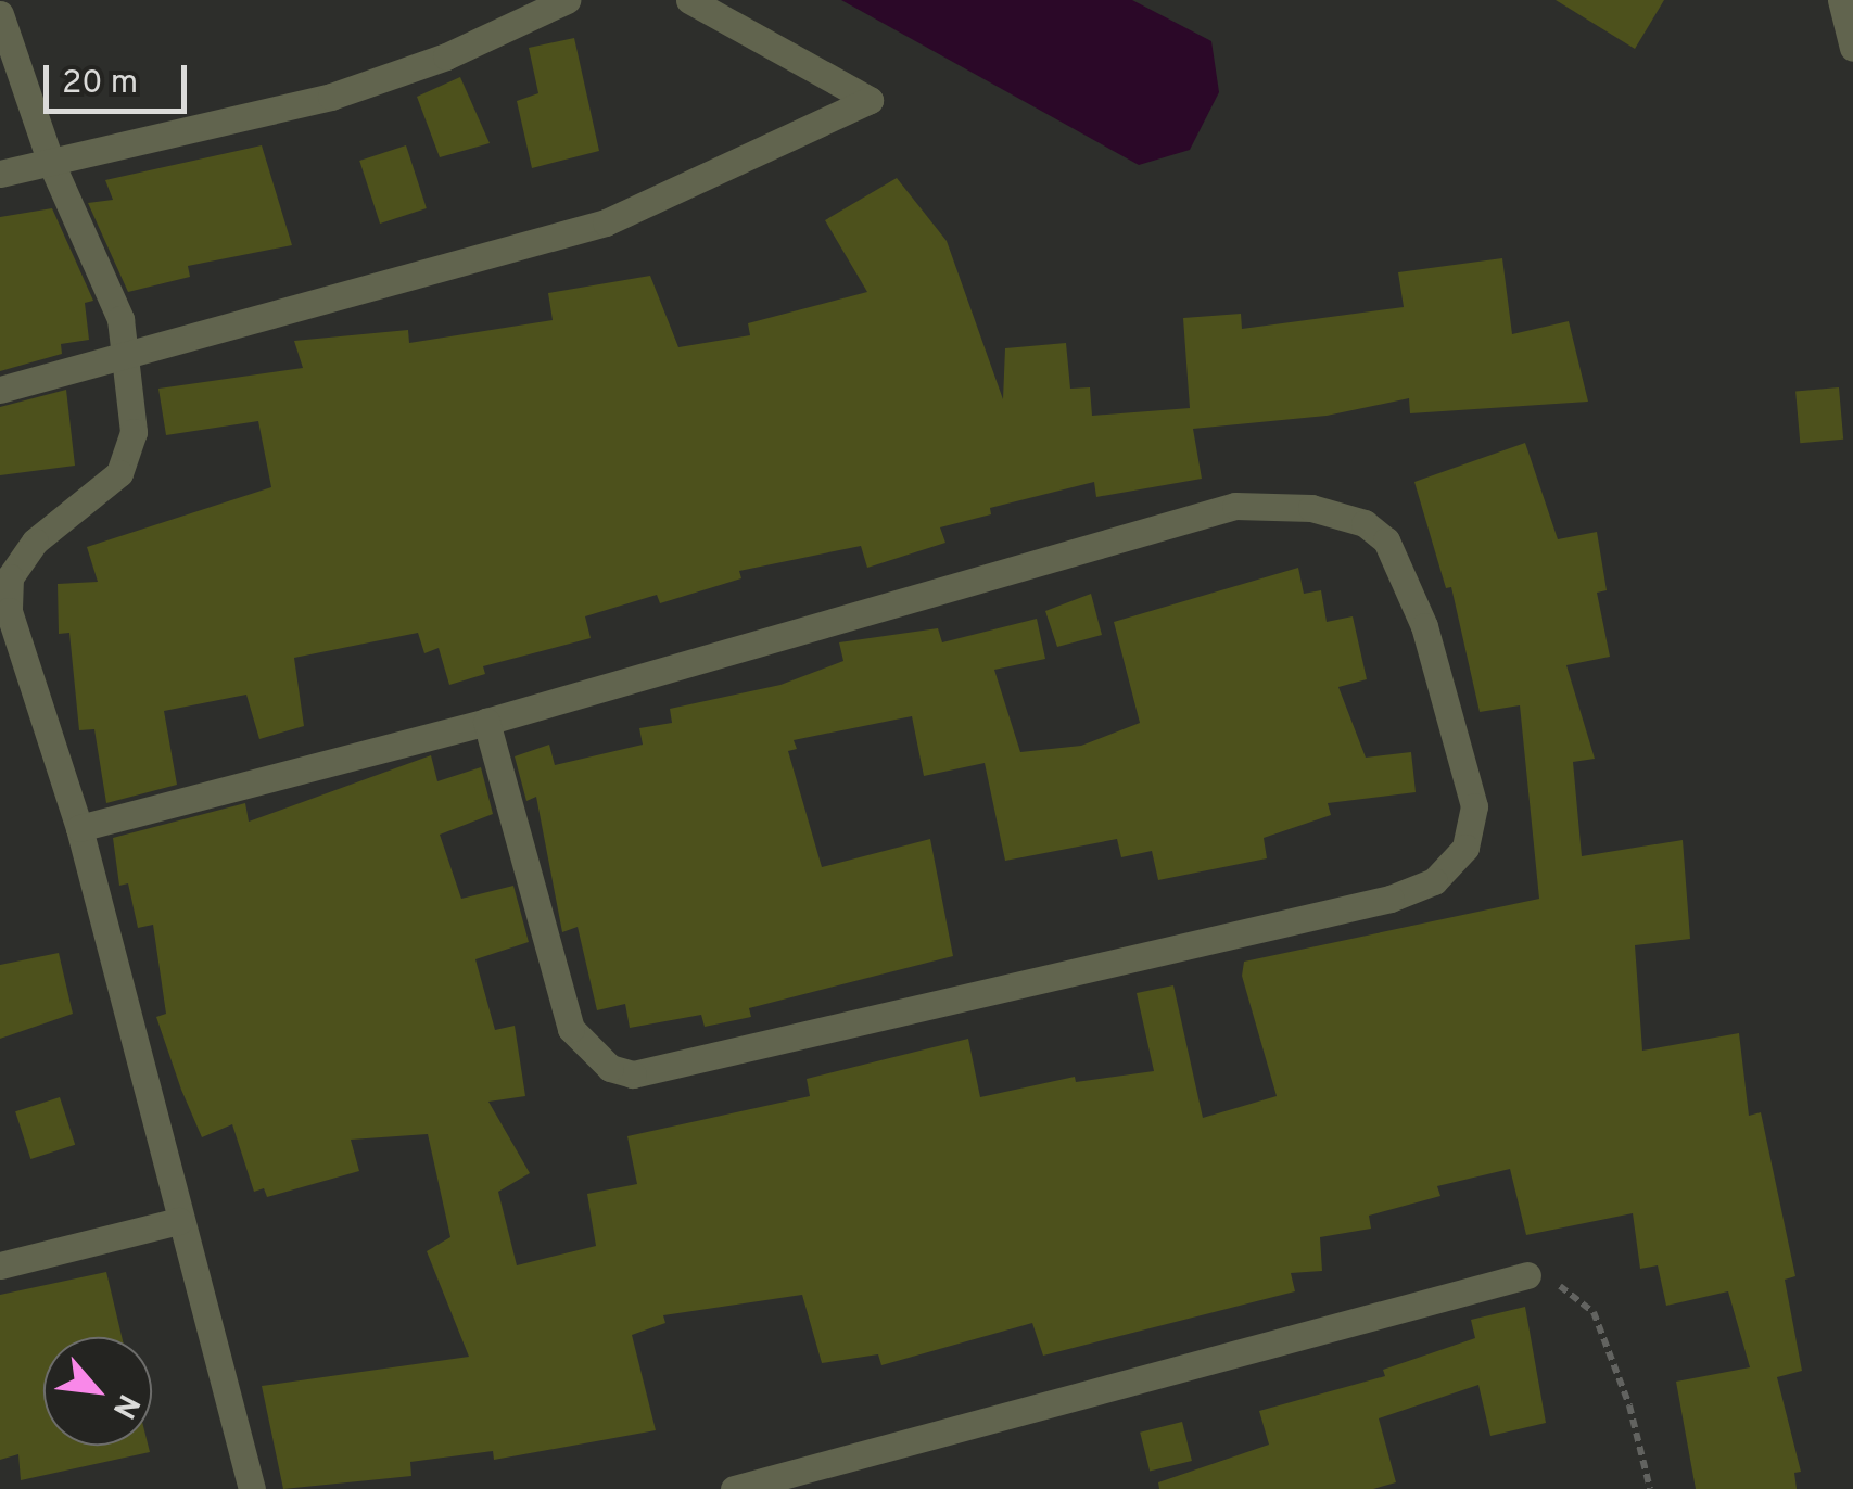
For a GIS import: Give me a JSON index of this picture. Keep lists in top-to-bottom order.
{
  "scale_bar": "20 m",
  "north": "bottom right"
}
